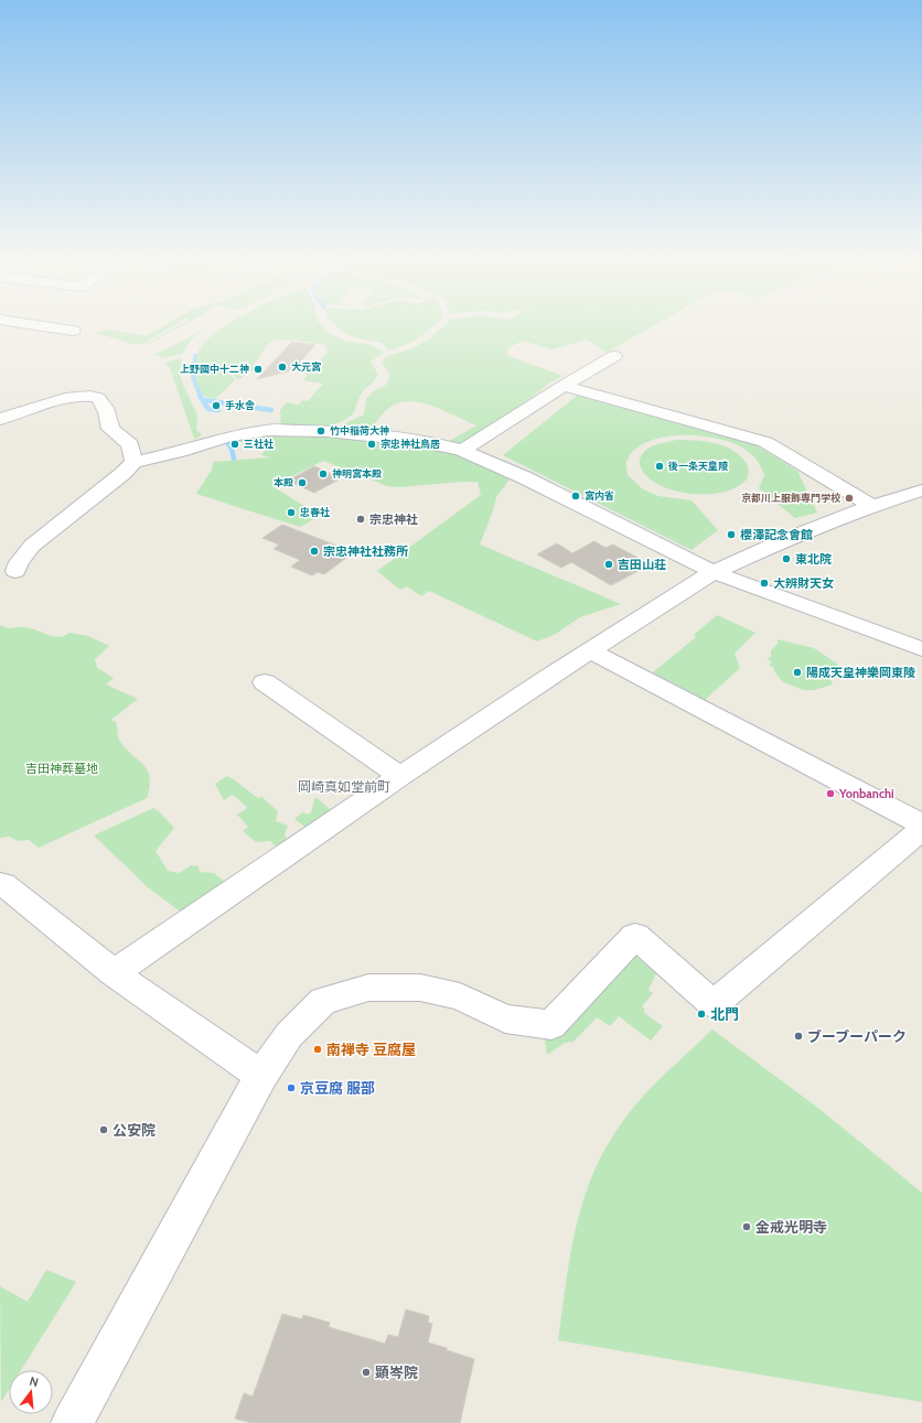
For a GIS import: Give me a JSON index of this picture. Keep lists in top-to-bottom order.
{
  "districts": ["岡崎真如堂前町"],
  "parks": ["吉田神葬墓地"],
  "places": [
    "大元宮",
    "上野國中十二神",
    "手水舎",
    "竹中稲荷大神",
    "三社社",
    "宗忠神社鳥居",
    "後一条天皇陵",
    "神明宮本殿",
    "本殿",
    "宮内省",
    "京都川上服飾専門学校",
    "忠春社",
    "宗忠神社",
    "櫻澤記念會館",
    "宗忠神社社務所",
    "東北院",
    "吉田山荘",
    "大辨財天女",
    "陽成天皇神樂岡東陵",
    "Yonbanchi",
    "北門",
    "ブーブーパーク",
    "南禅寺 豆腐屋",
    "京豆腐 服部",
    "公安院",
    "金戒光明寺",
    "顕岑院"
  ],
  "north": "top"
}
